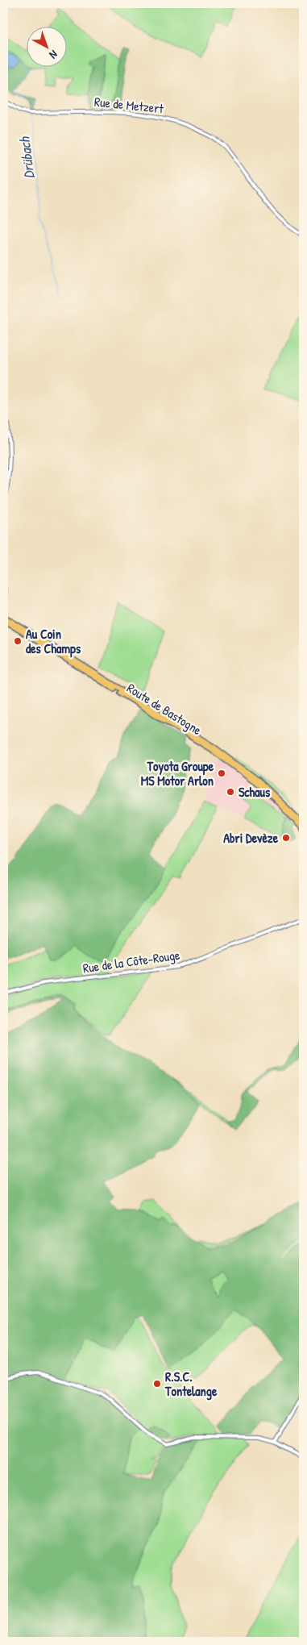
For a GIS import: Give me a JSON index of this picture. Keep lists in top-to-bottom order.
{
  "streets": {
    "main road": ["Route de Bastogne"],
    "street": ["Rue de Metzert", "Rue de la Côte-Rouge"]
  },
  "water": ["Drübach"],
  "places": [
    "Au Coin des Champs",
    "Toyota Groupe MS Motor Arlon",
    "Schaus",
    "Abri Devèze",
    "R.S.C. Tontelange"
  ],
  "north": "bottom right"
}
